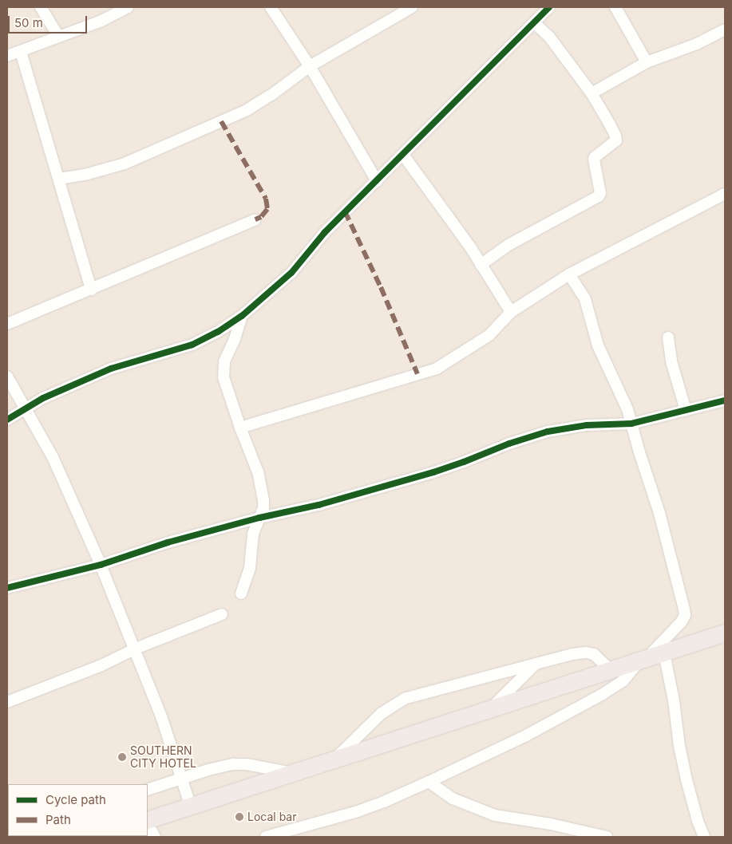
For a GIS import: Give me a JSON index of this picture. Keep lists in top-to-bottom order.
{
  "places": ["SOUTHERN CITY HOTEL", "Local bar"],
  "legend": ["Cycle path", "Path"],
  "scale_bar": "50 m"
}
